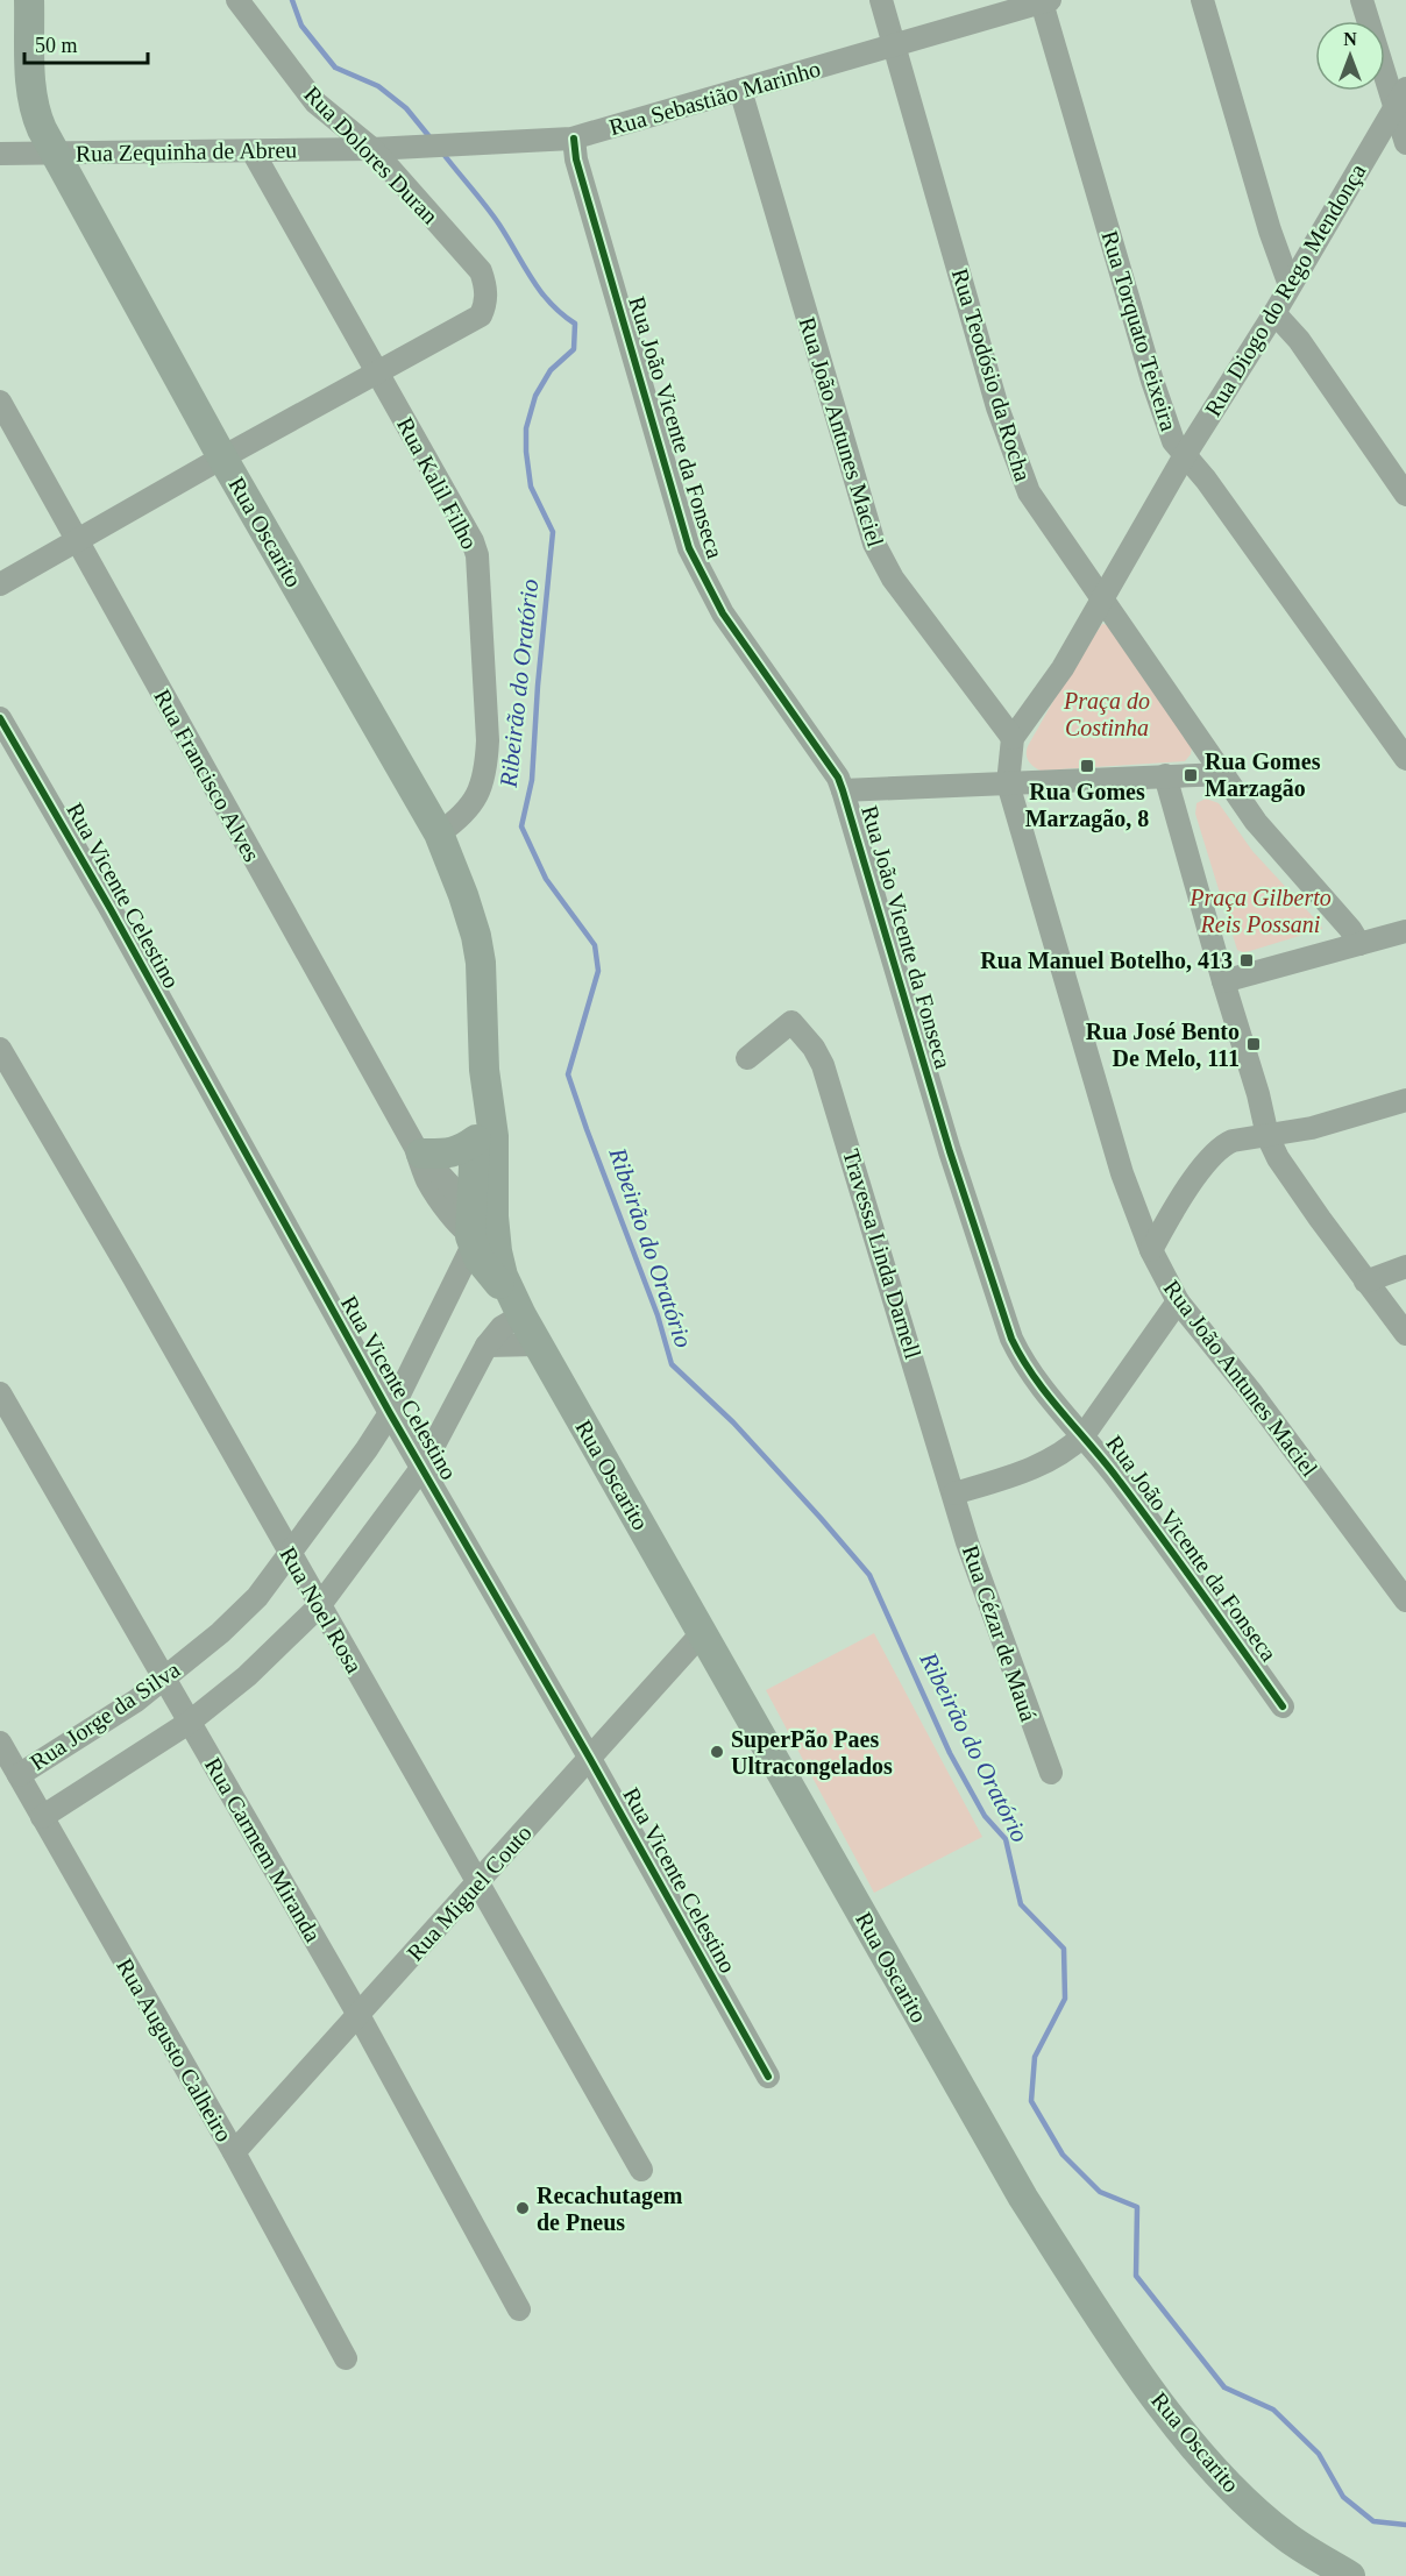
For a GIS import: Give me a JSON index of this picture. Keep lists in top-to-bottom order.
{
  "streets": {
    "main road": ["Rua Oscarito"],
    "street": [
      "Rua Sebastião Marinho",
      "Rua Zequinha de Abreu",
      "Rua Dolores Duran",
      "Rua Diogo do Rego Mendonça",
      "Rua Torquato Teixeira",
      "Rua Teodósio da Rocha",
      "Rua João Vicente da Fonseca",
      "Rua João Antunes Maciel",
      "Rua Kalil Filho",
      "Rua Francisco Alves",
      "Rua Vicente Celestino",
      "Travessa Linda Darnell",
      "Rua Noel Rosa",
      "Rua Cézar de Mauá",
      "Rua Jorge da Silva",
      "Rua Carmem Miranda",
      "Rua Miguel Couto",
      "Rua Augusto Calheiro"
    ]
  },
  "crossings": [
    ["Rua Sebastião Marinho", "Rua Zequinha de Abreu"],
    ["Rua Sebastião Marinho", "Rua Dolores Duran"],
    ["Rua Sebastião Marinho", "Rua Torquato Teixeira"],
    ["Rua Sebastião Marinho", "Rua Teodósio da Rocha"],
    ["Rua Sebastião Marinho", "Rua João Vicente da Fonseca"],
    ["Rua Sebastião Marinho", "Rua João Antunes Maciel"],
    ["Rua Zequinha de Abreu", "Rua Dolores Duran"],
    ["Rua Zequinha de Abreu", "Rua Kalil Filho"],
    ["Rua Zequinha de Abreu", "Rua Oscarito"],
    ["Rua Dolores Duran", "Rua Kalil Filho"],
    ["Rua Diogo do Rego Mendonça", "Rua Torquato Teixeira"],
    ["Rua Diogo do Rego Mendonça", "Rua Teodósio da Rocha"],
    ["Rua Diogo do Rego Mendonça", "Rua João Antunes Maciel"],
    ["Rua Kalil Filho", "Rua Oscarito"],
    ["Rua Oscarito", "Rua Francisco Alves"],
    ["Rua Oscarito", "Rua Jorge da Silva"],
    ["Rua Oscarito", "Rua Miguel Couto"],
    ["Rua Francisco Alves", "Rua Jorge da Silva"],
    ["Rua Vicente Celestino", "Rua Jorge da Silva"],
    ["Rua Vicente Celestino", "Rua Miguel Couto"],
    ["Travessa Linda Darnell", "Rua Cézar de Mauá"],
    ["Rua Noel Rosa", "Rua Jorge da Silva"],
    ["Rua Noel Rosa", "Rua Miguel Couto"],
    ["Rua Jorge da Silva", "Rua Carmem Miranda"],
    ["Rua Jorge da Silva", "Rua Augusto Calheiro"],
    ["Rua Carmem Miranda", "Rua Miguel Couto"],
    ["Rua Miguel Couto", "Rua Augusto Calheiro"]
  ],
  "water": ["Ribeirão do Oratório"],
  "parks": ["Praça do Costinha", "Praça Gilberto Reis Possani"],
  "places": {
    "transit": [
      "Rua Gomes Marzagão, 8",
      "Rua Gomes Marzagão",
      "Rua Manuel Botelho, 413",
      "Rua José Bento De Melo, 111"
    ],
    "other": ["SuperPão Paes Ultracongelados", "Recachutagem de Pneus"]
  },
  "scale_bar": "50 m",
  "north": "top"
}
